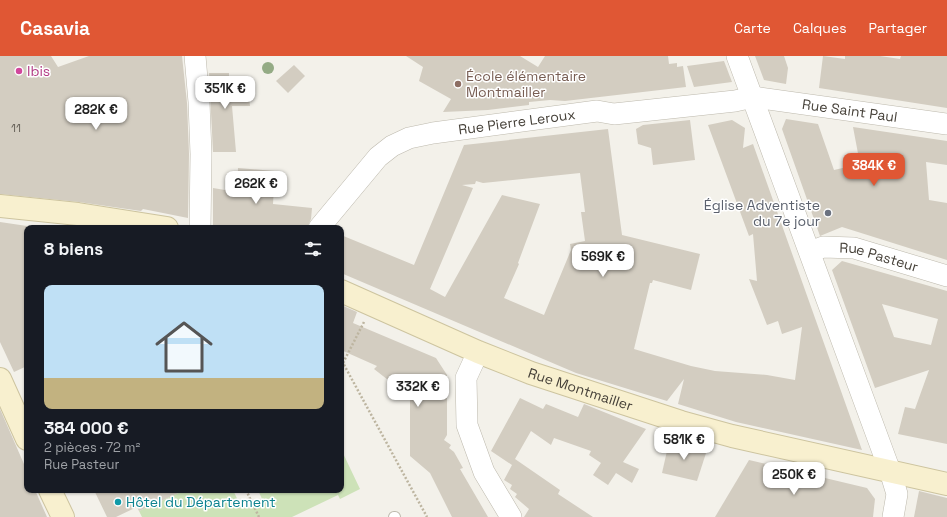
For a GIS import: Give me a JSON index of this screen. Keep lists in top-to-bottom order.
{
  "streets": {
    "main road": ["Rue Montmailler"],
    "street": ["Rue Saint Paul", "Rue Pierre Leroux", "Rue Pasteur"]
  },
  "crossings": [
    ["Rue Saint Paul", "Rue Pierre Leroux"]
  ],
  "places": [
    "Ibis",
    "École élémentaire Montmailler",
    "Église Adventiste du 7e jour",
    "Hôtel du Département"
  ],
  "house_numbers": ["11"],
  "page": {
    "header": "Casavia",
    "nav": ["Carte", "Calques", "Partager"],
    "price": [
      "351K €",
      "282K €",
      "384K €",
      "262K €",
      "569K €",
      "332K €",
      "581K €",
      "250K €"
    ],
    "heading": "8 biens",
    "list": [
      {
        "name": "384 000 €",
        "note": "2 pièces · 72 m² · Rue Pasteur"
      }
    ]
  }
}
